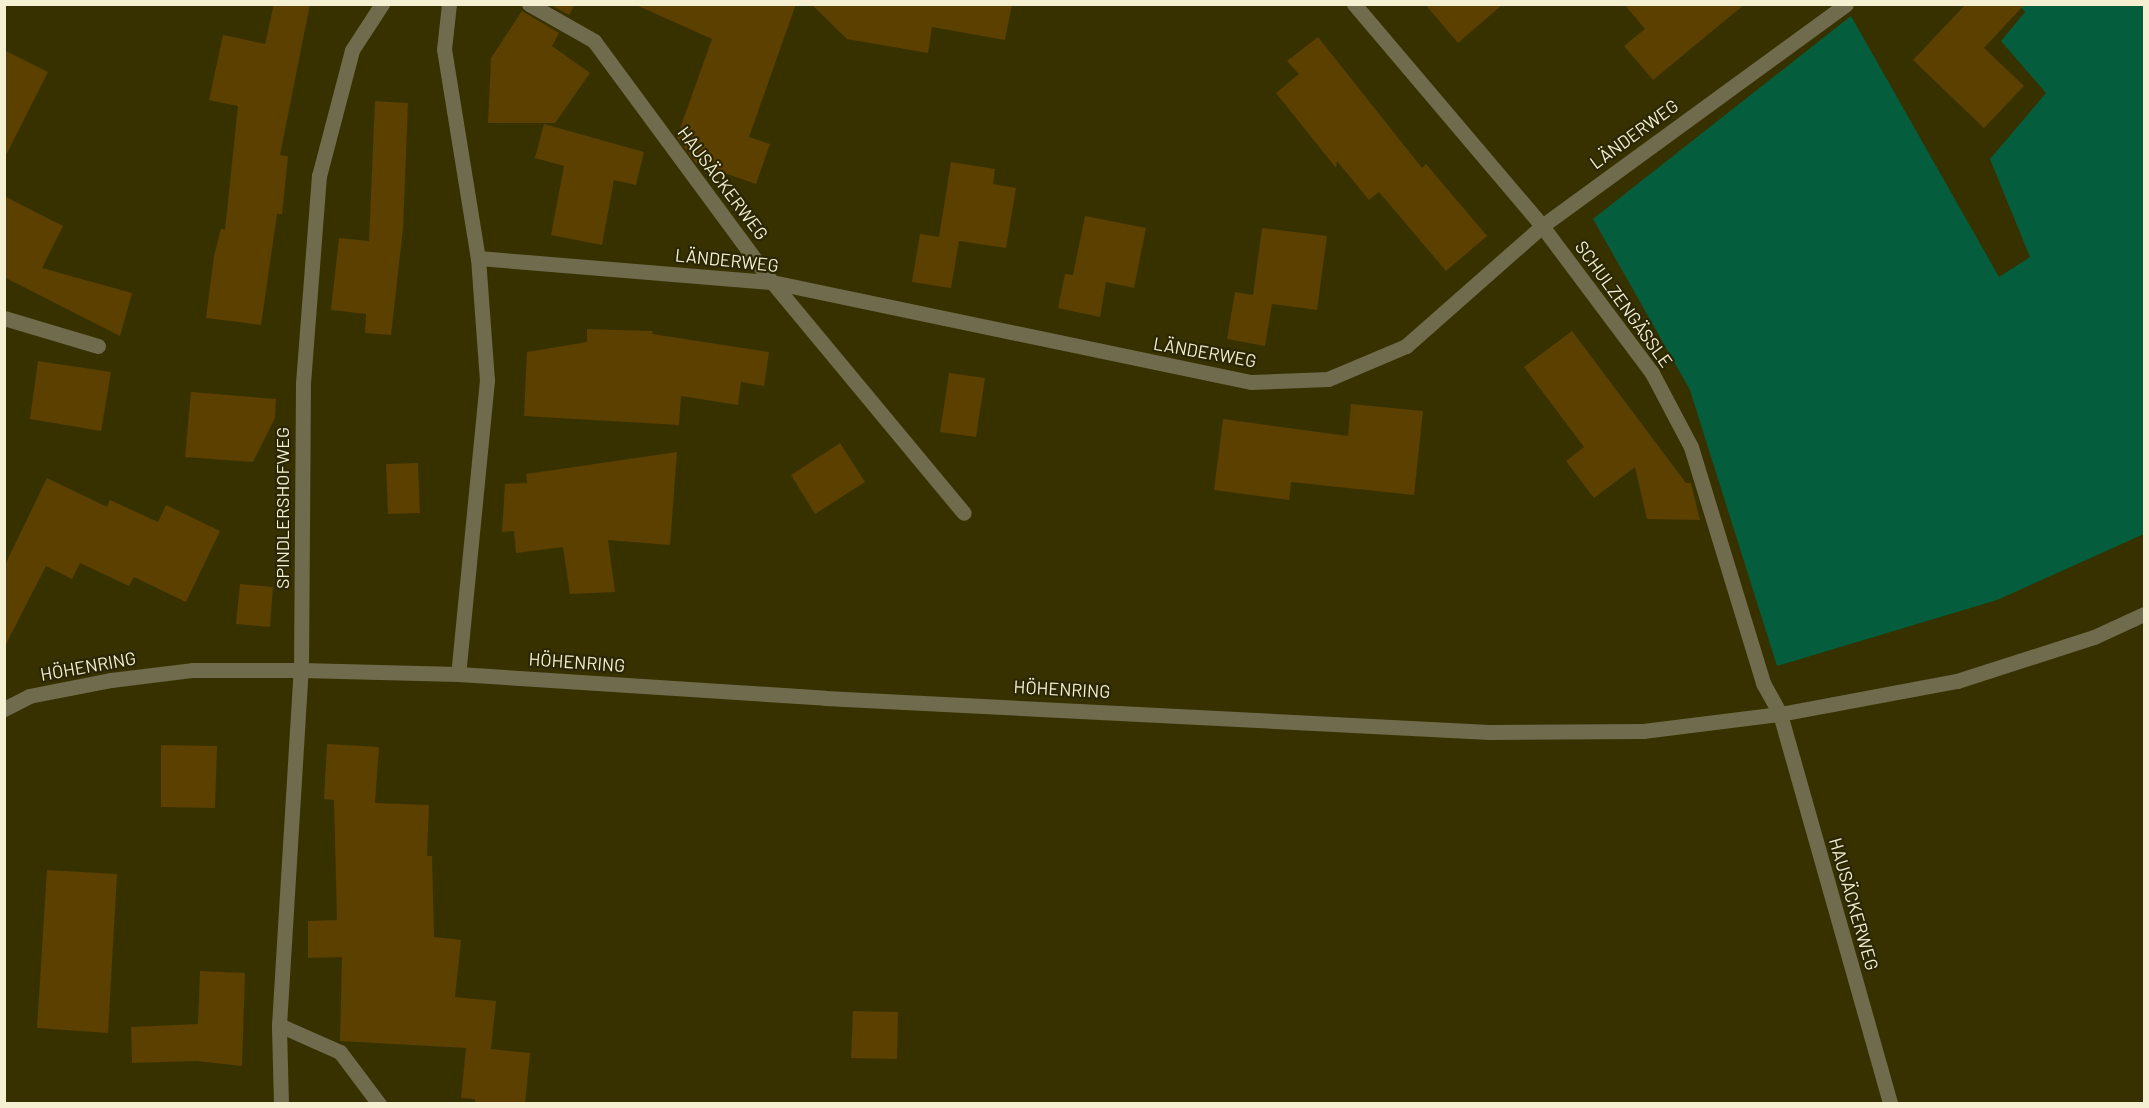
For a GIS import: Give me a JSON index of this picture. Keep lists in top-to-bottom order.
{
  "streets": {
    "street": [
      "LÄNDERWEG",
      "HAUSÄCKERWEG",
      "SCHULZENGÄSSLE",
      "SPINDLERSHOFWEG",
      "HÖHENRING"
    ]
  },
  "crossings": [
    ["LÄNDERWEG", "HAUSÄCKERWEG"],
    ["LÄNDERWEG", "SCHULZENGÄSSLE"],
    ["HAUSÄCKERWEG", "SCHULZENGÄSSLE"],
    ["HAUSÄCKERWEG", "HÖHENRING"],
    ["SCHULZENGÄSSLE", "HÖHENRING"],
    ["SPINDLERSHOFWEG", "HÖHENRING"]
  ]
}
